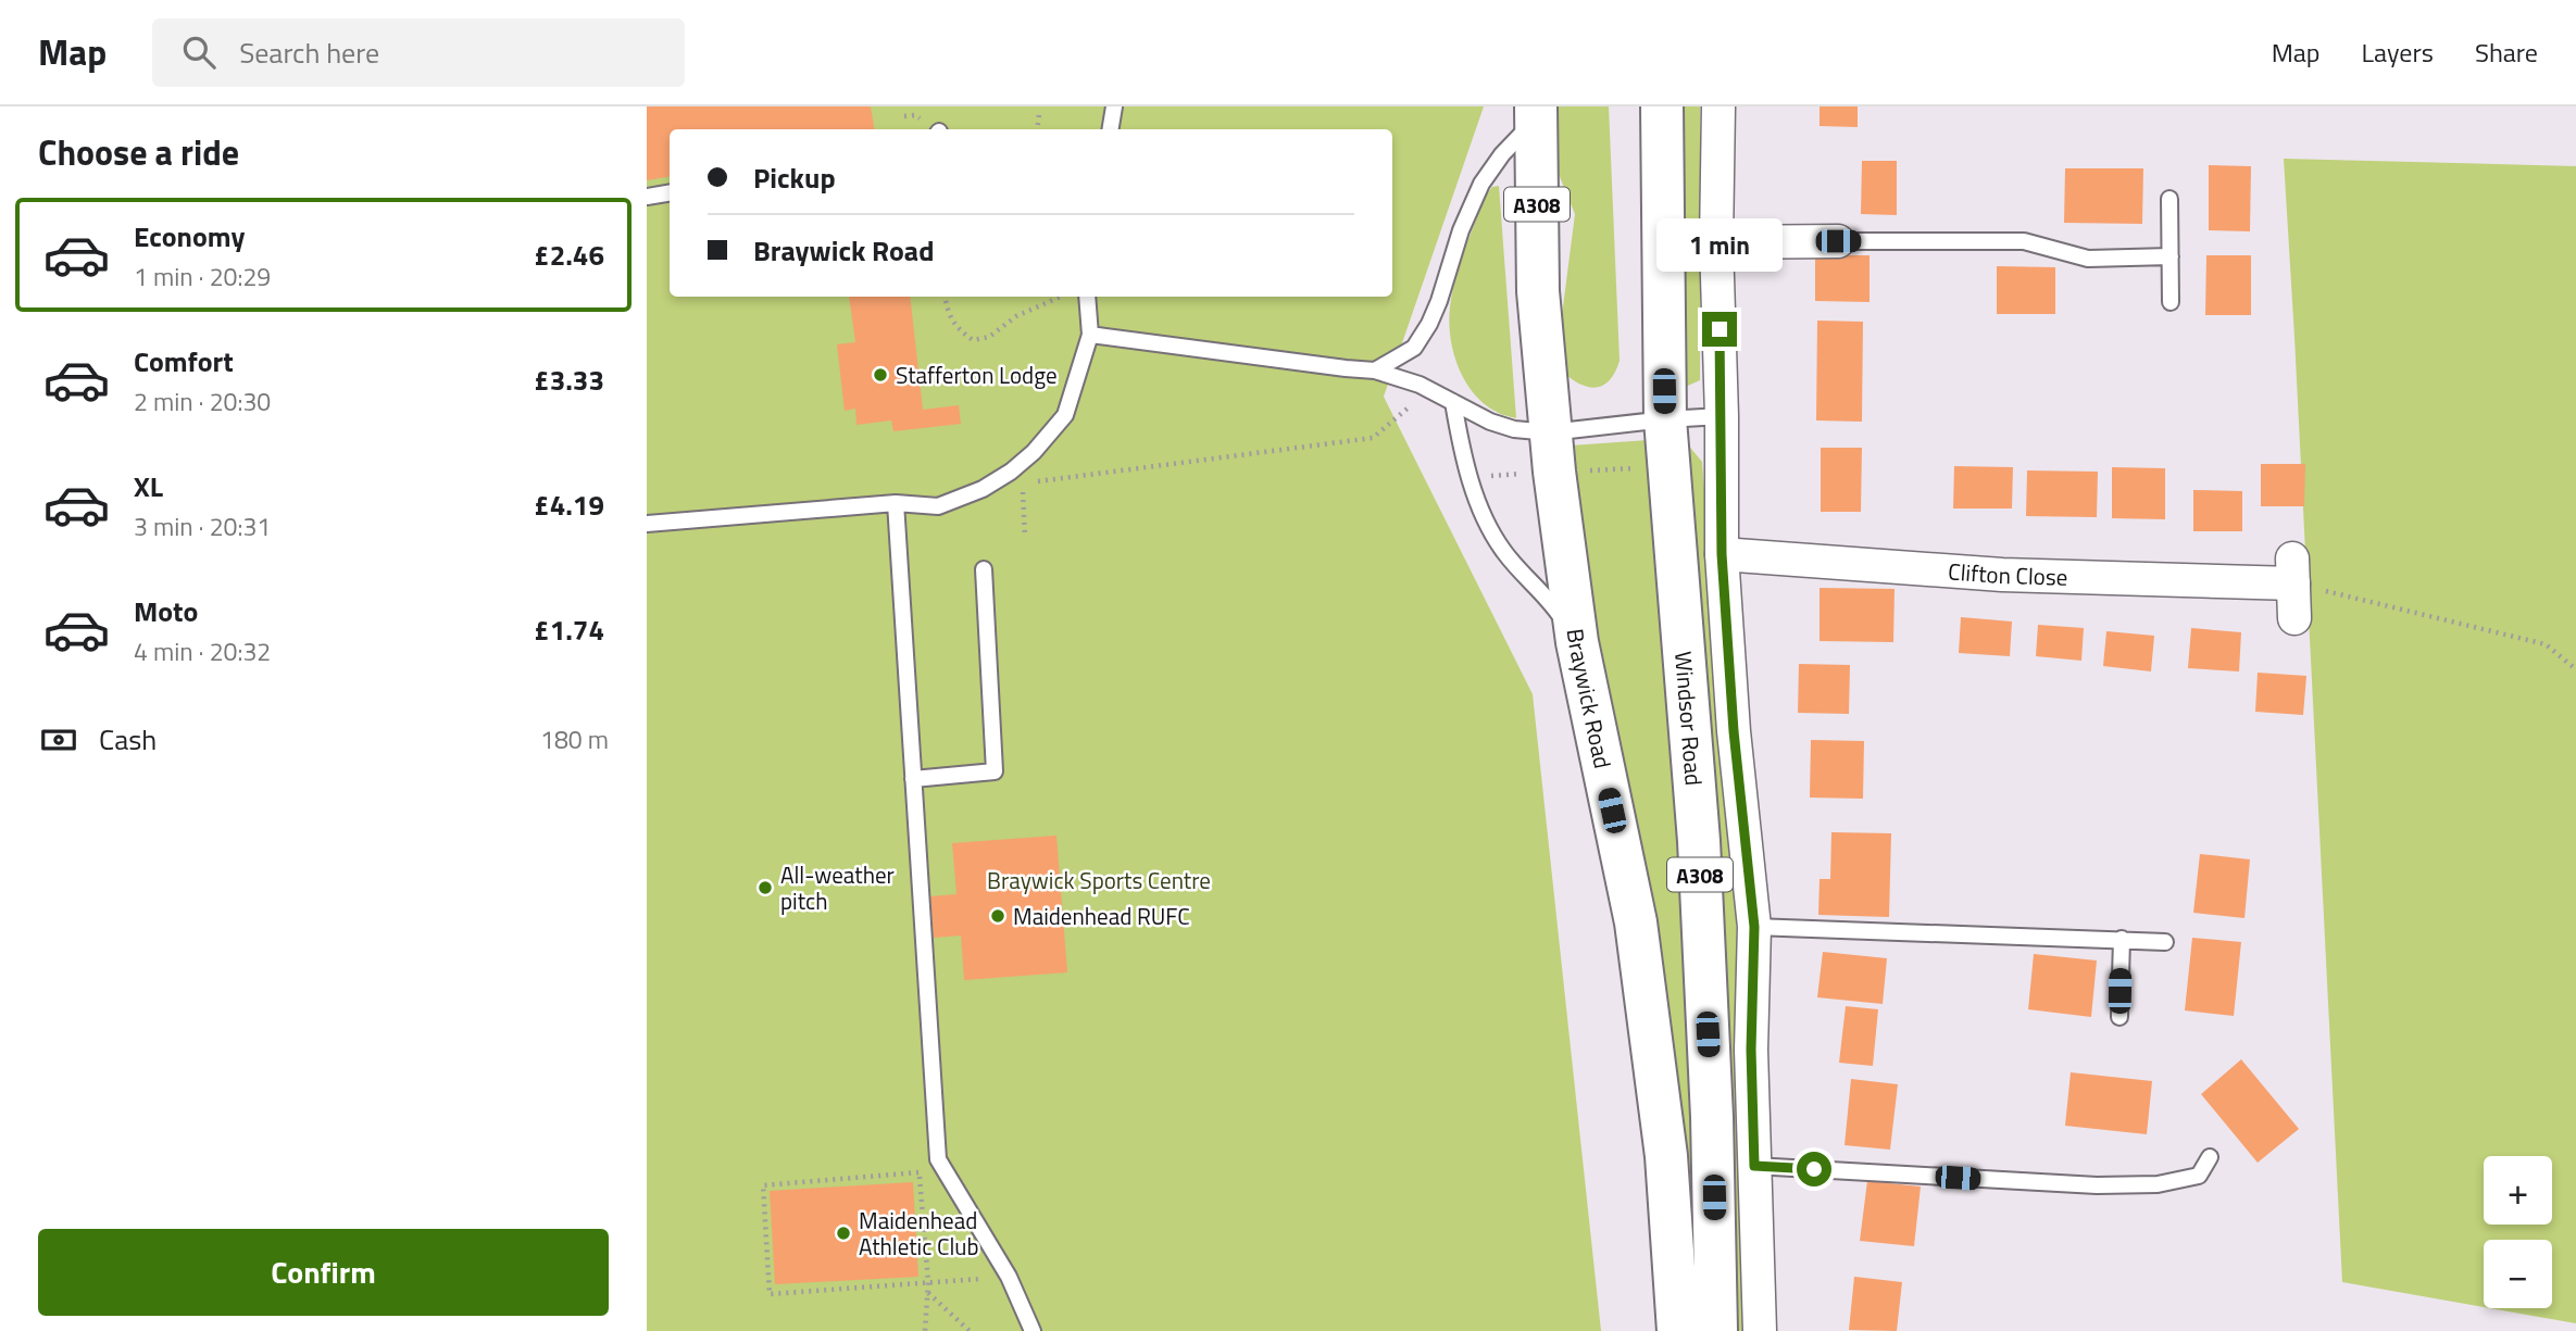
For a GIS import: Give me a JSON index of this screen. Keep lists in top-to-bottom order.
{
  "streets": {
    "main road": ["A308", "Braywick Road", "Windsor Road"],
    "street": ["Clifton Close"]
  },
  "parks": ["Braywick Sports Centre"],
  "places": [
    "Stafferton Lodge",
    "All-weather pitch",
    "Maidenhead RUFC",
    "Maidenhead Athletic Club"
  ],
  "page": {
    "header": "Map",
    "search": "Search here",
    "nav": ["Map", "Layers", "Share"],
    "heading": "Choose a ride",
    "banner": ["Pickup", "Braywick Road"],
    "list": [
      {
        "name": "Economy",
        "note": "1 min · 20:29",
        "value": "£2.46"
      },
      {
        "name": "Comfort",
        "note": "2 min · 20:30",
        "value": "£3.33"
      },
      {
        "name": "XL",
        "note": "3 min · 20:31",
        "value": "£4.19"
      },
      {
        "name": "Moto",
        "note": "4 min · 20:32",
        "value": "£1.74"
      }
    ],
    "bubble": "1 min",
    "pay": ["Cash", "180 m"],
    "map_buttons": ["+", "−"],
    "buttons": "Confirm"
  }
}
